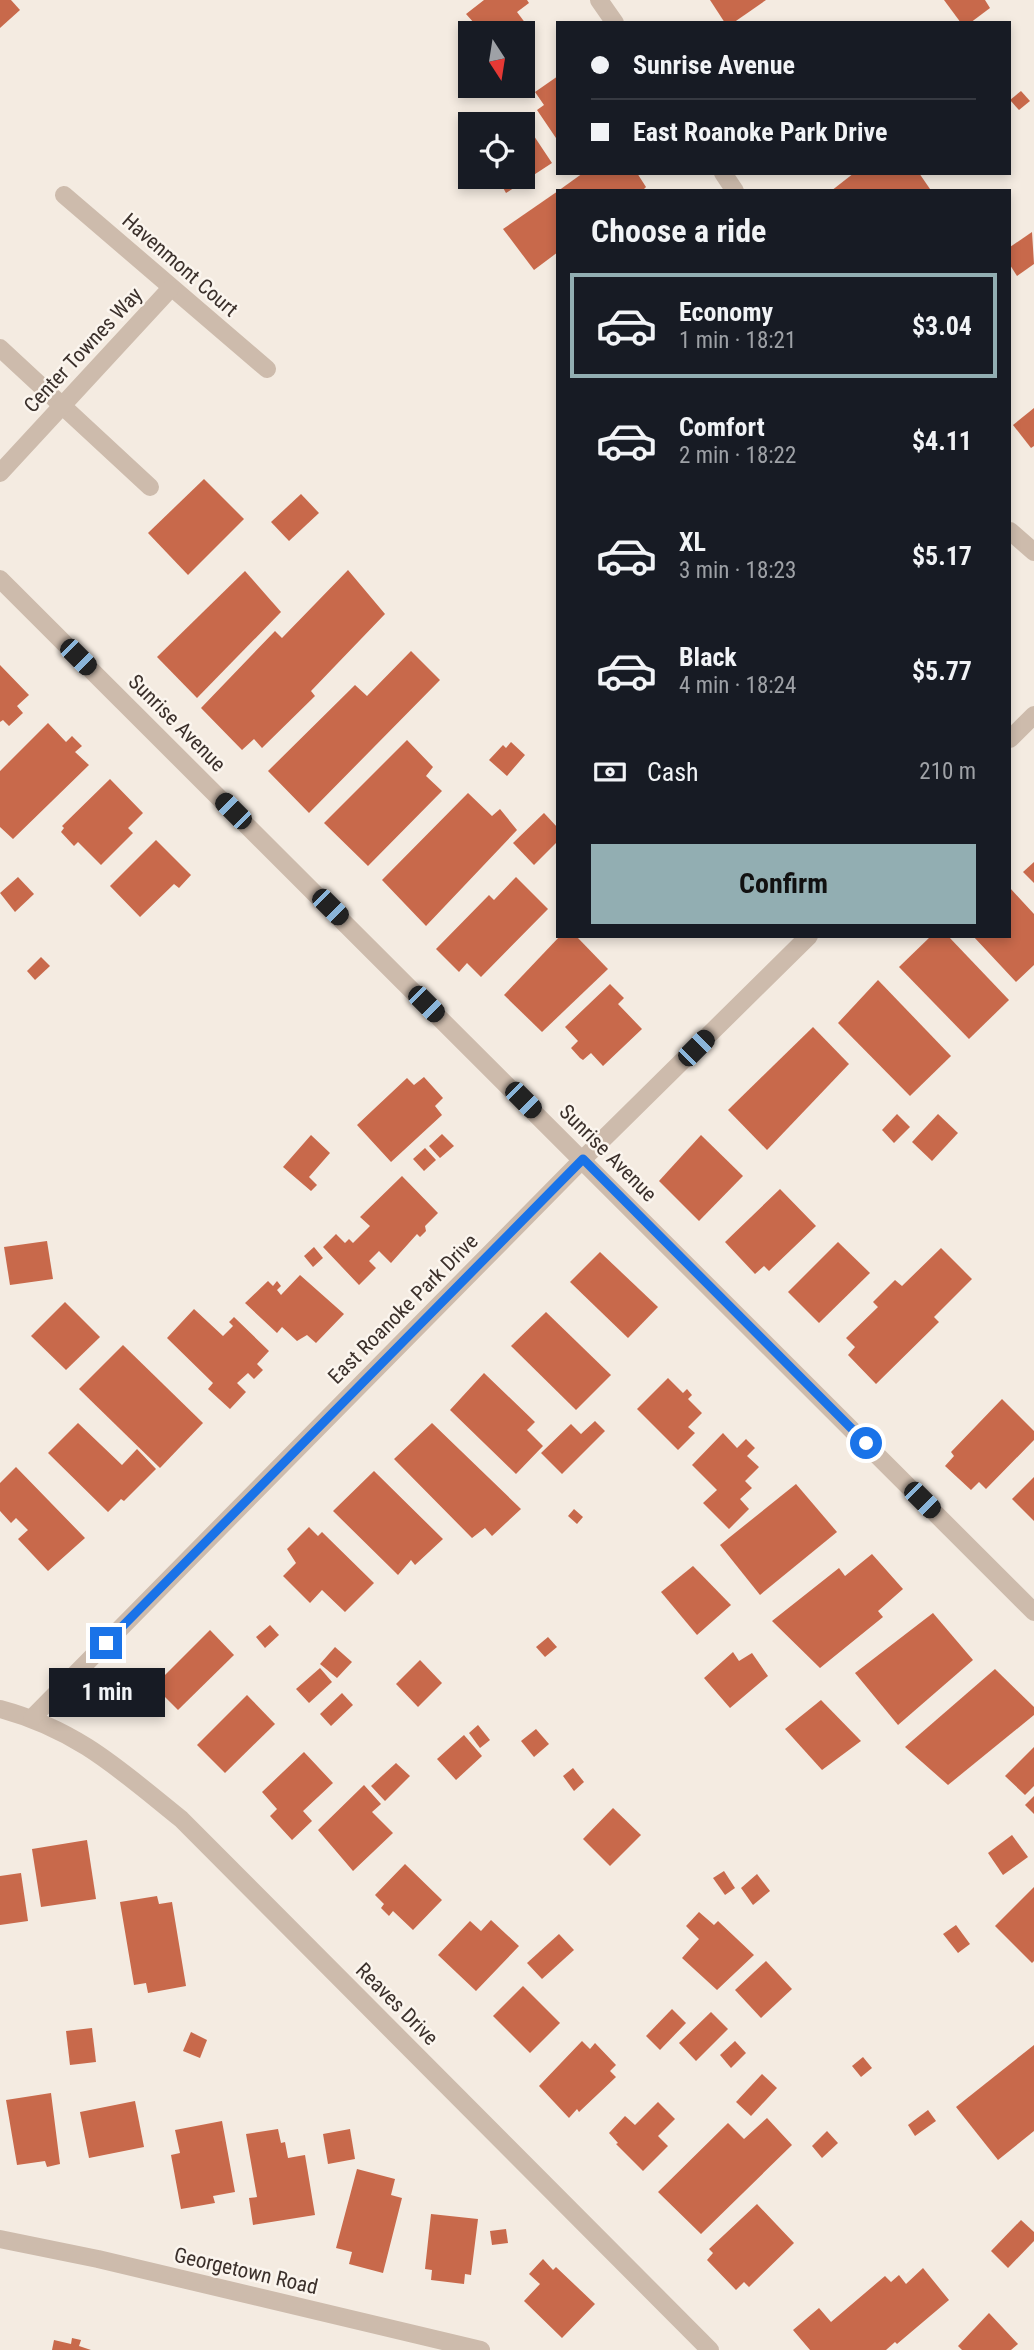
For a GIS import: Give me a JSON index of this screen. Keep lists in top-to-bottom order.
{
  "streets": {
    "street": [
      "Havenmont Court",
      "Center Townes Way",
      "Sunrise Avenue",
      "East Roanoke Park Drive",
      "Reaves Drive",
      "Georgetown Road"
    ]
  },
  "crossings": [
    ["Havenmont Court", "Center Townes Way"],
    ["Sunrise Avenue", "East Roanoke Park Drive"],
    ["East Roanoke Park Drive", "Reaves Drive"]
  ],
  "north": "bottom",
  "page": {
    "banner": ["Sunrise Avenue", "East Roanoke Park Drive"],
    "heading": "Choose a ride",
    "list": [
      {
        "name": "Economy",
        "note": "1 min · 18:21",
        "value": "$3.04"
      },
      {
        "name": "Comfort",
        "note": "2 min · 18:22",
        "value": "$4.11"
      },
      {
        "name": "XL",
        "note": "3 min · 18:23",
        "value": "$5.17"
      },
      {
        "name": "Black",
        "note": "4 min · 18:24",
        "value": "$5.77"
      }
    ],
    "pay": ["Cash", "210 m"],
    "buttons": "Confirm",
    "bubble": "1 min"
  }
}
